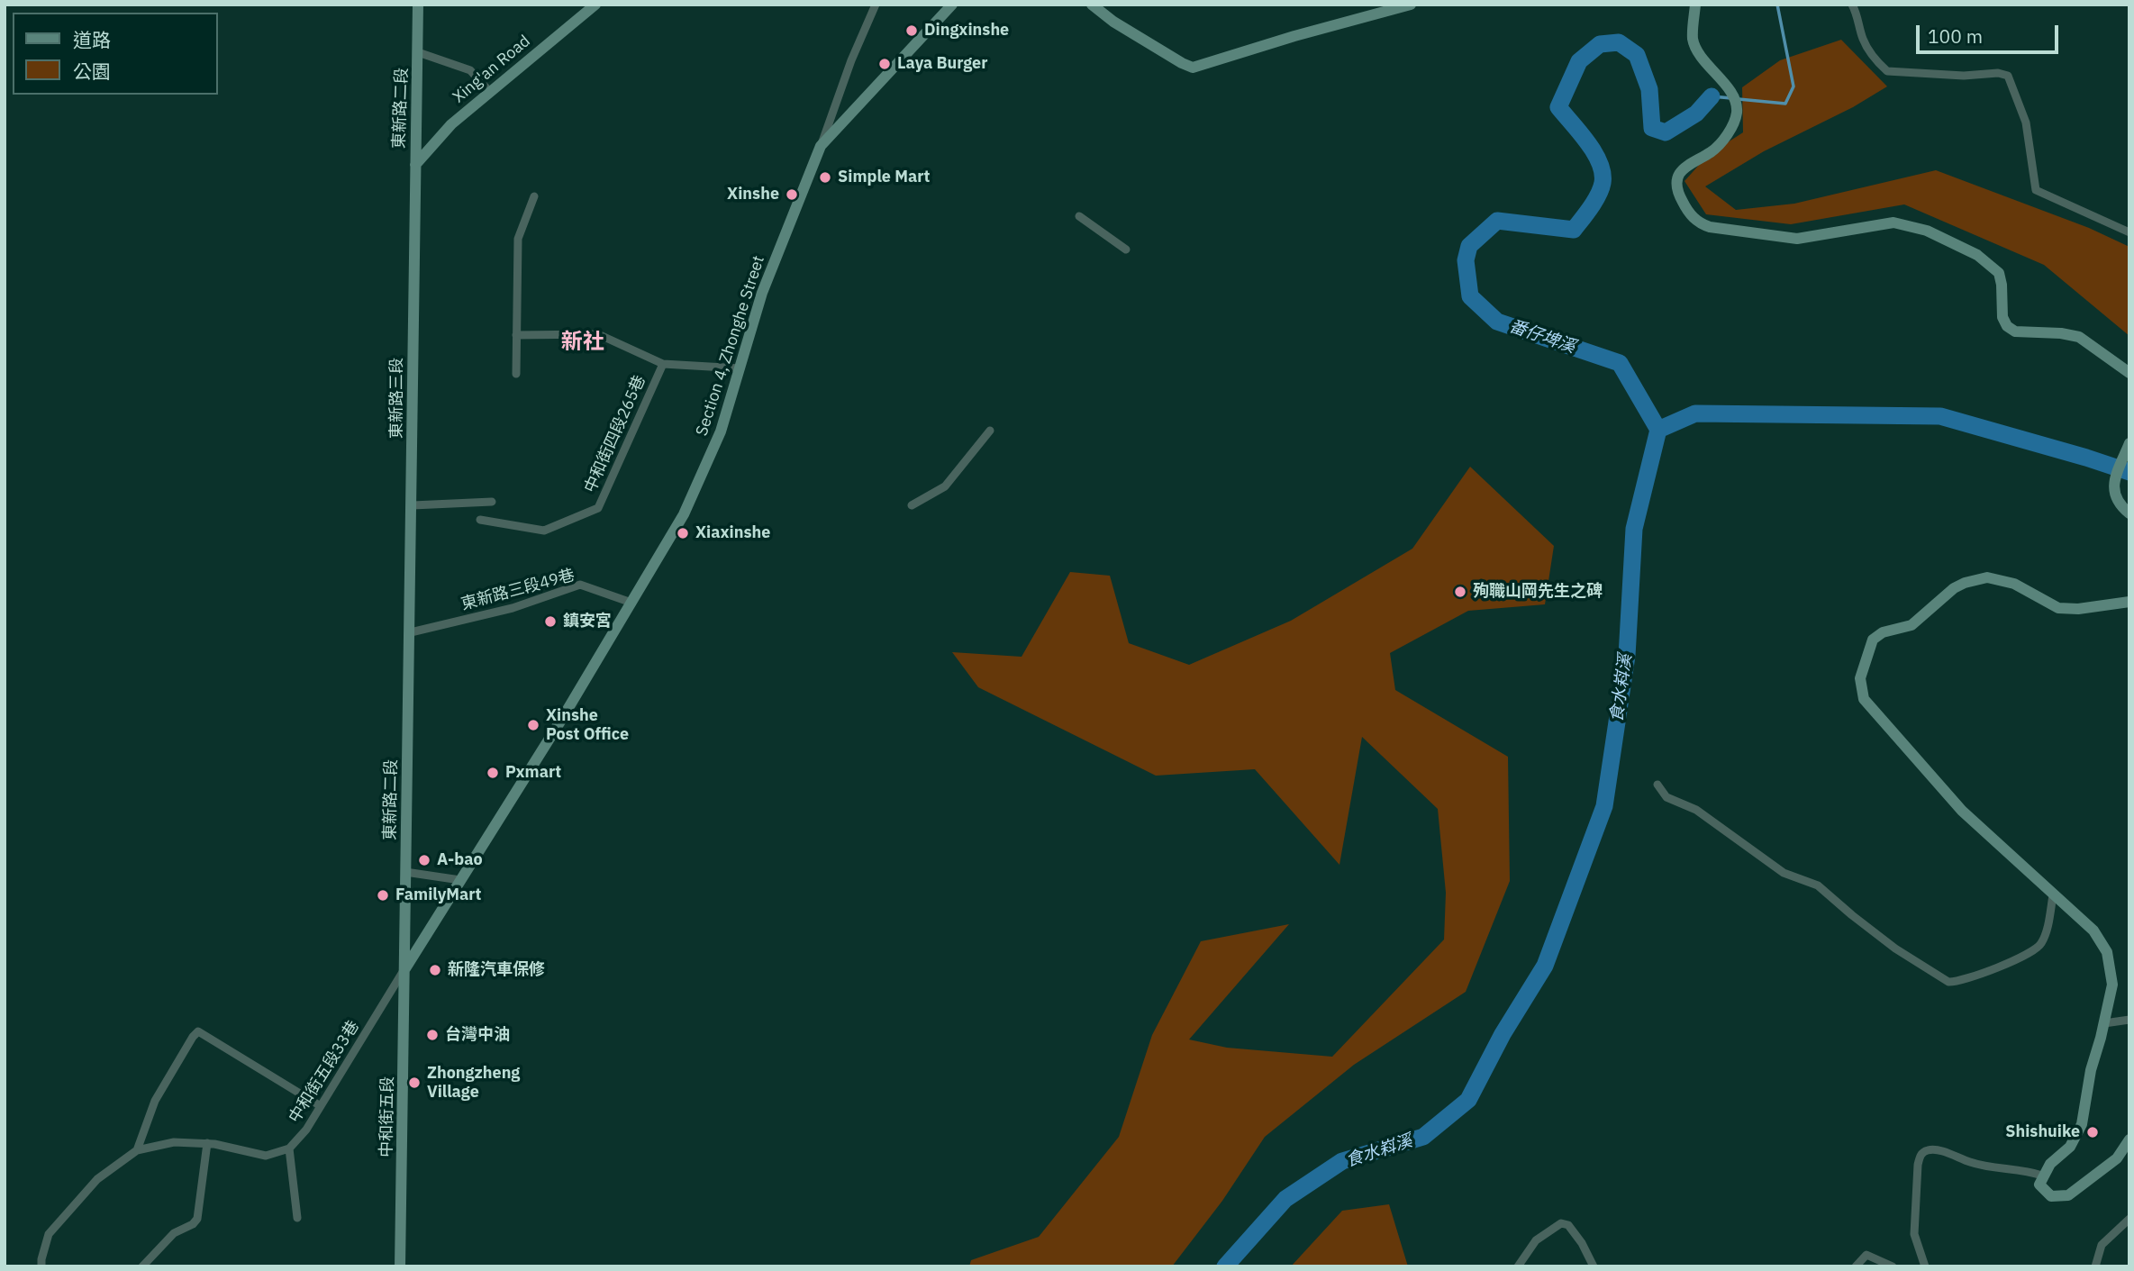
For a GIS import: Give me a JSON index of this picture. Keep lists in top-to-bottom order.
{
  "streets": {
    "street": [
      "Xing'an Road",
      "東新路二段",
      "Section 4, Zhonghe Street",
      "東新路三段",
      "中和街四段265巷",
      "東新路三段49巷",
      "中和街五段33巷",
      "中和街五段"
    ]
  },
  "crossings": [
    ["Xing'an Road", "東新路二段"],
    ["Xing'an Road", "東新路三段"],
    ["東新路二段", "Section 4, Zhonghe Street"],
    ["東新路二段", "東新路三段"],
    ["東新路二段", "東新路三段49巷"],
    ["東新路二段", "中和街五段33巷"],
    ["東新路二段", "中和街五段"],
    ["Section 4, Zhonghe Street", "東新路三段49巷"],
    ["Section 4, Zhonghe Street", "中和街五段33巷"],
    ["Section 4, Zhonghe Street", "中和街五段"],
    ["東新路三段", "東新路三段49巷"],
    ["中和街五段33巷", "中和街五段"]
  ],
  "districts": ["新社"],
  "water": ["番仔埤溪", "食水嵙溪"],
  "places": [
    "Dingxinshe",
    "Laya Burger",
    "Simple Mart",
    "Xinshe",
    "Xiaxinshe",
    "殉職山岡先生之碑",
    "鎮安宮",
    "Xinshe Post Office",
    "Pxmart",
    "A-bao",
    "FamilyMart",
    "新隆汽車保修",
    "台灣中油",
    "Zhongzheng Village",
    "Shishuike"
  ],
  "legend": ["道路", "公園"],
  "scale_bar": "100 m"
}
